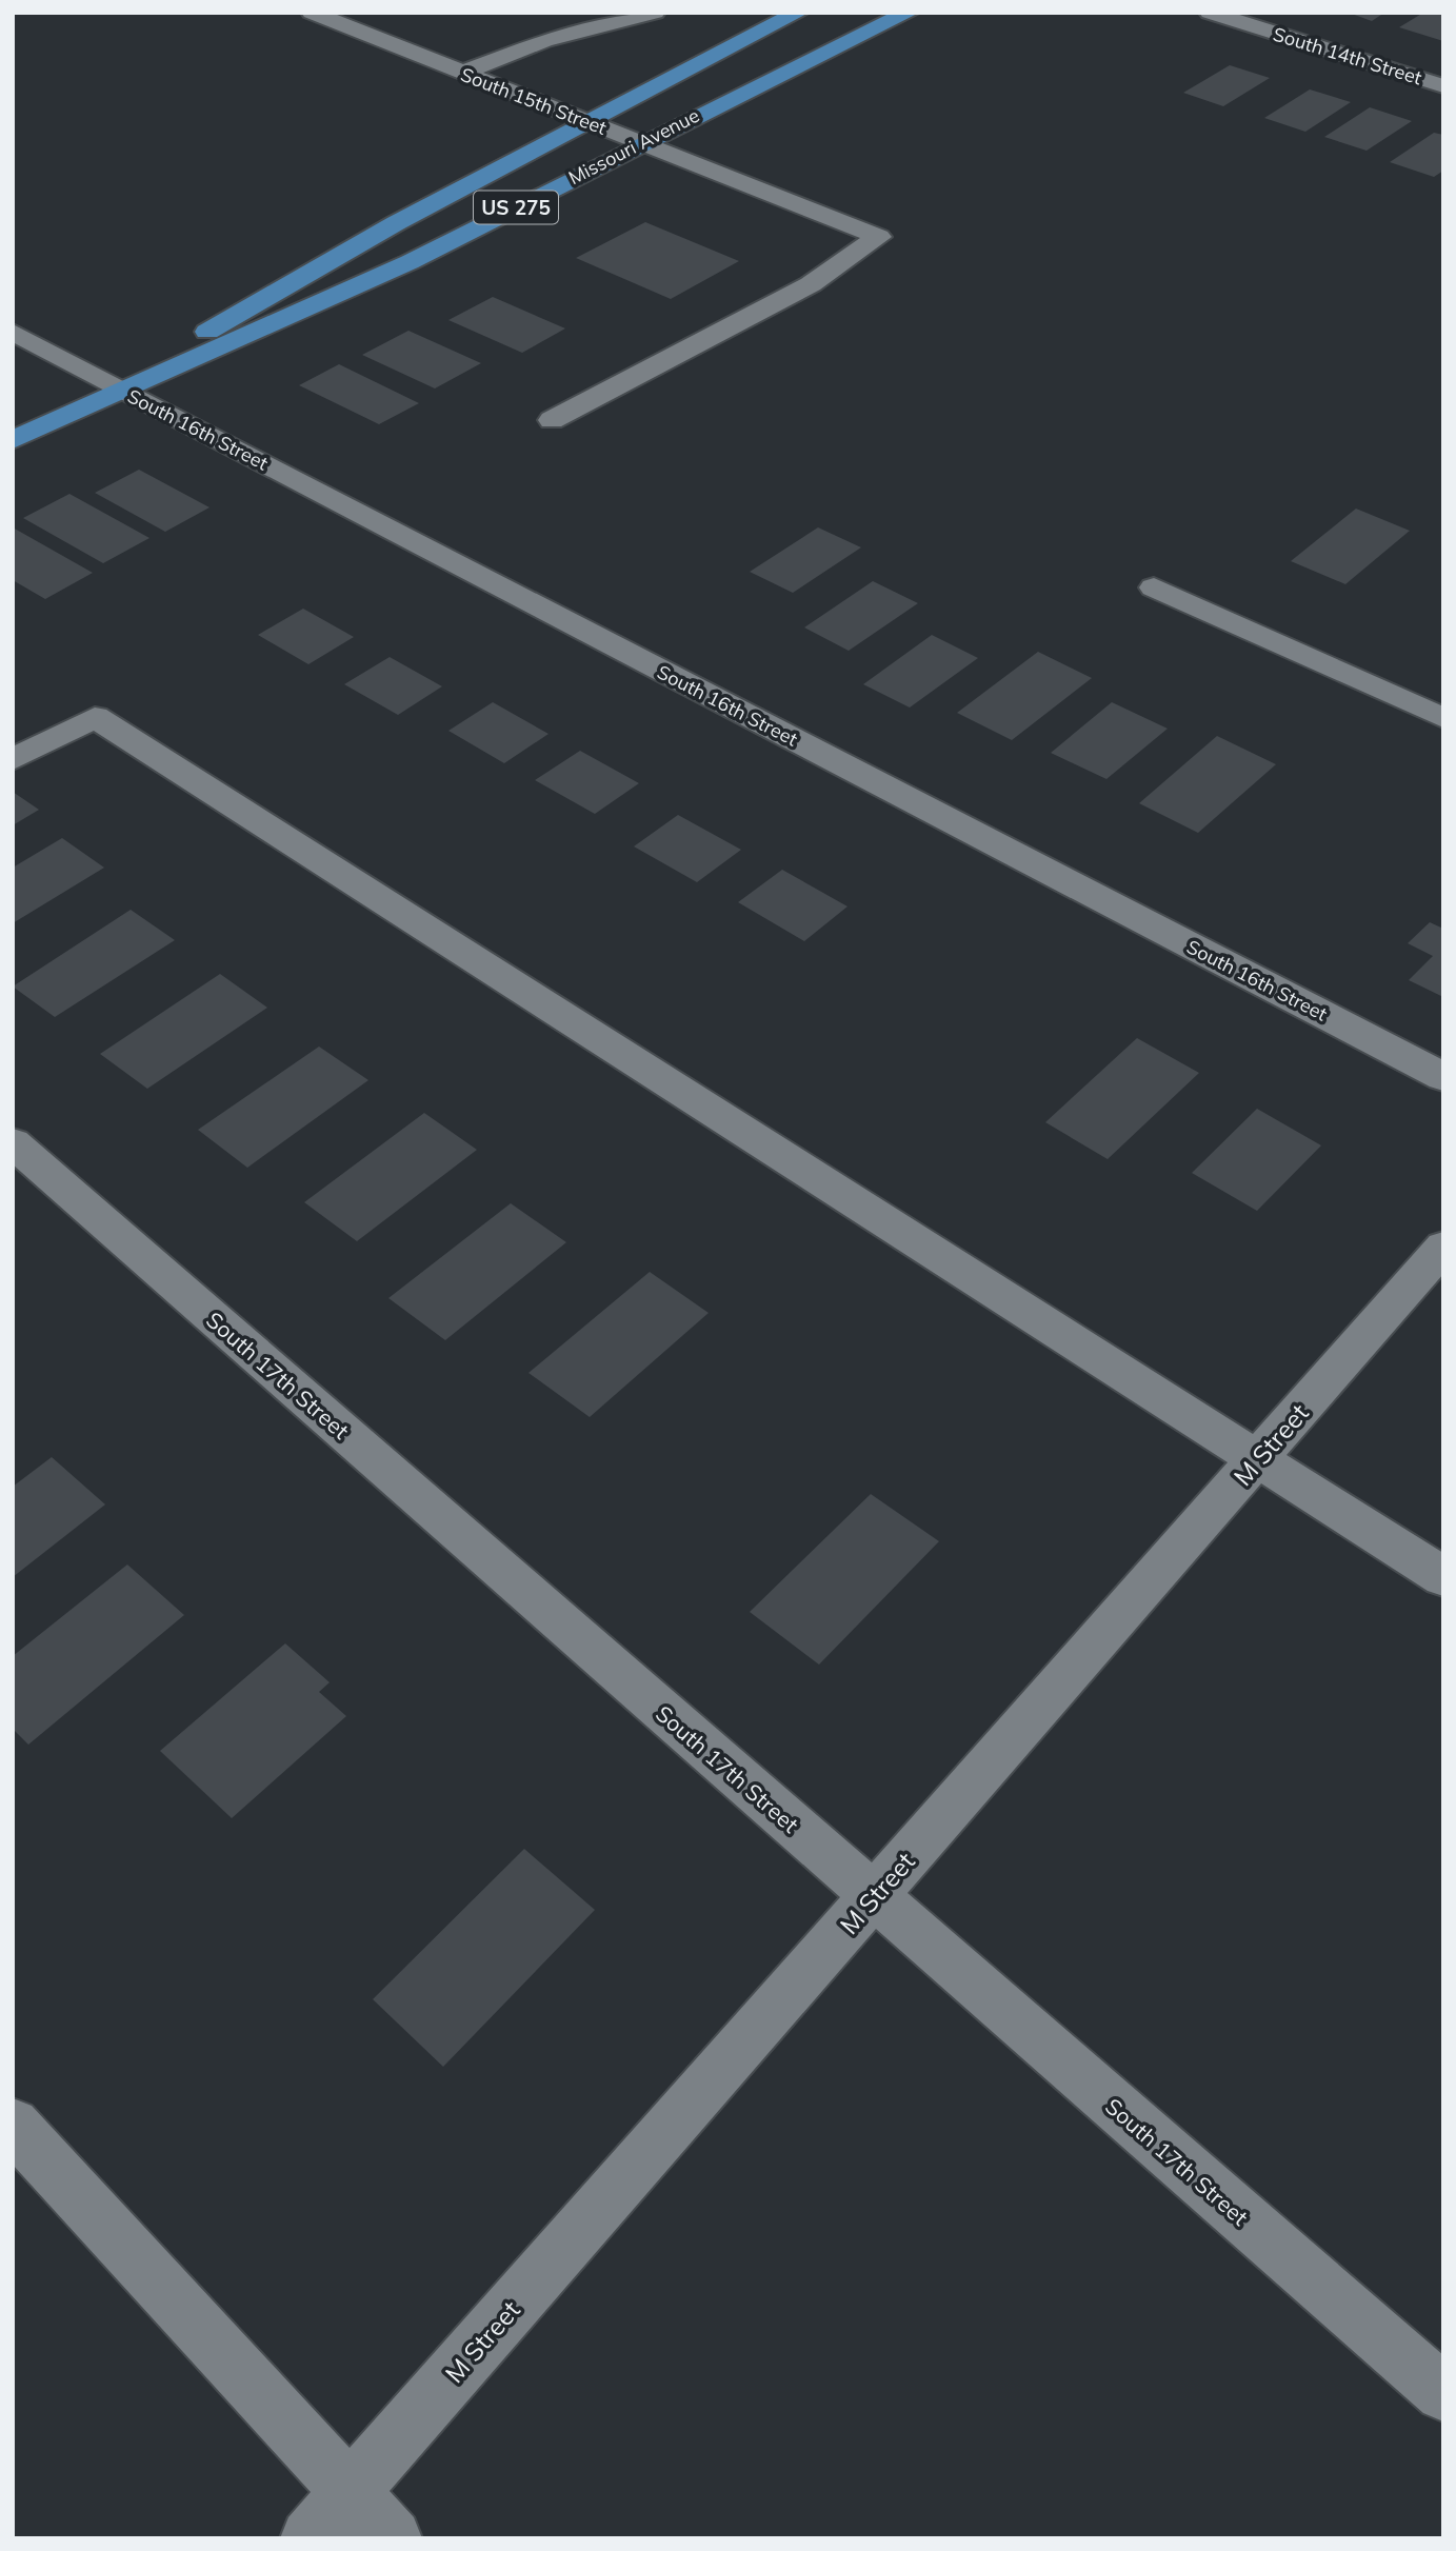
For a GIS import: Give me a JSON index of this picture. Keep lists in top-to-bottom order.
{
  "streets": {
    "main road": ["Missouri Avenue", "US 275"],
    "street": [
      "South 14th Street",
      "South 15th Street",
      "South 16th Street",
      "South 17th Street",
      "M Street"
    ]
  },
  "crossings": [
    ["South 15th Street", "Missouri Avenue"],
    ["Missouri Avenue", "South 16th Street"],
    ["South 17th Street", "M Street"]
  ]
}
